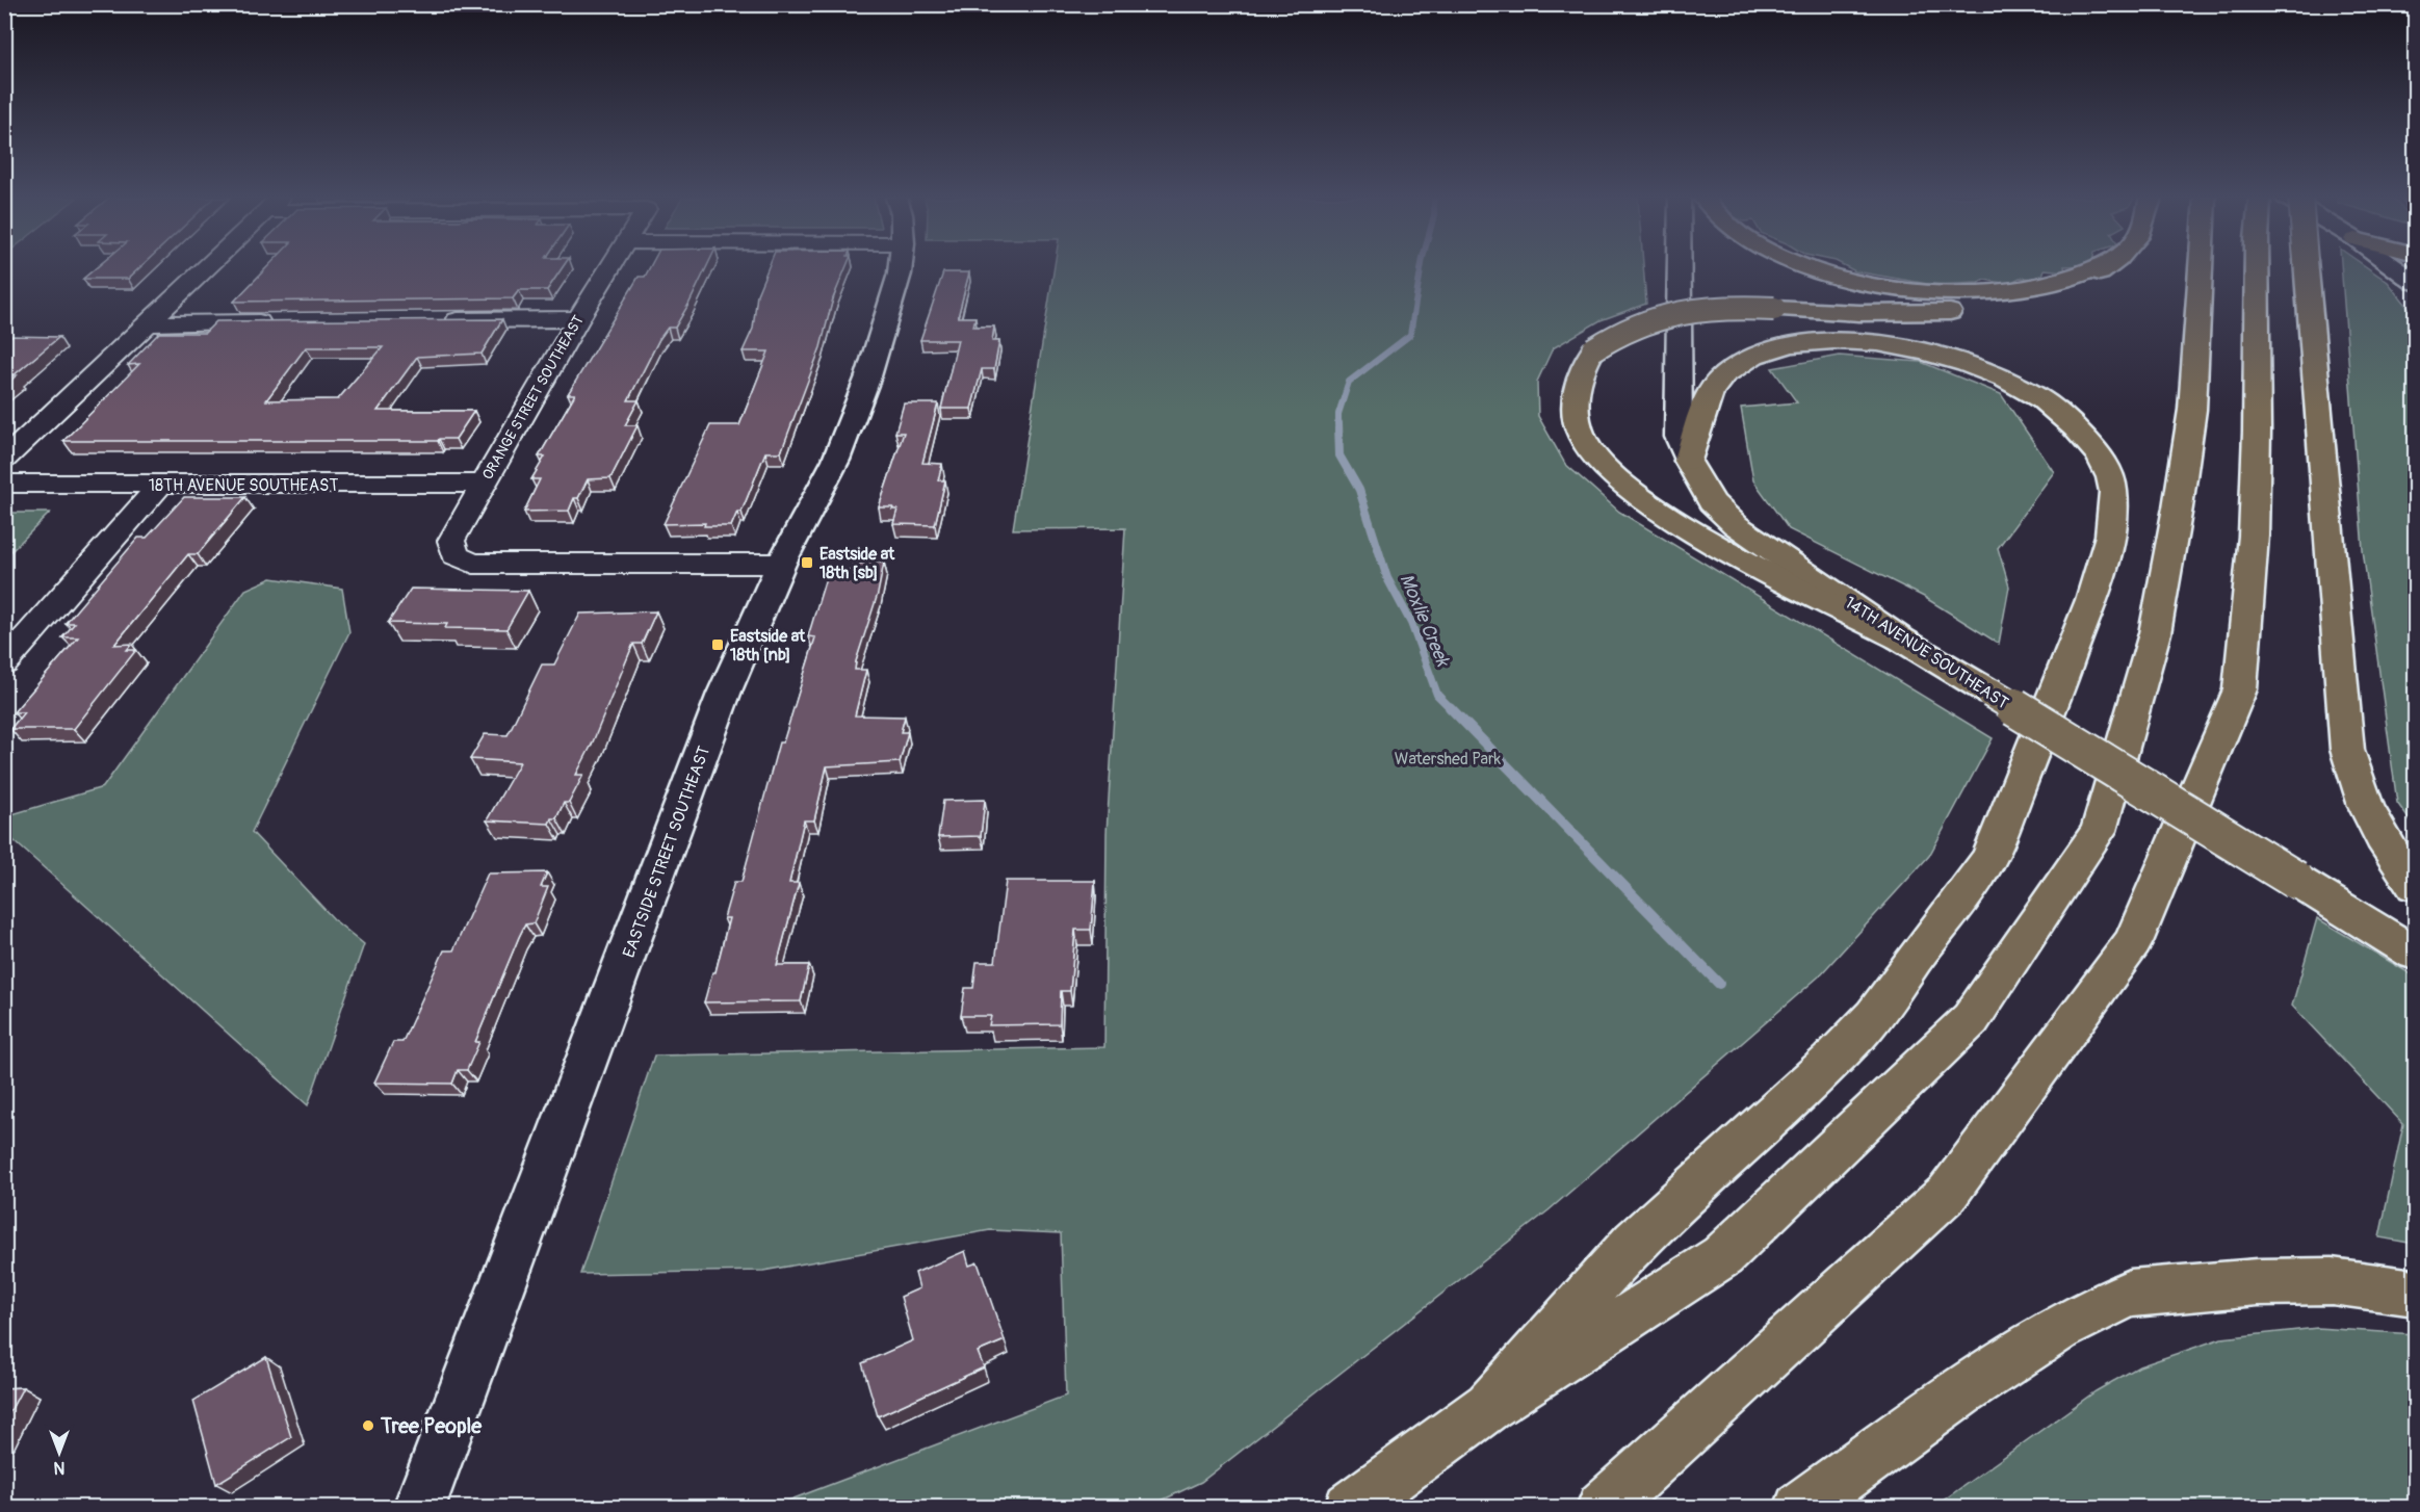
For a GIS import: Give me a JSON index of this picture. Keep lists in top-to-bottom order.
{
  "streets": {
    "main road": ["14TH AVENUE SOUTHEAST"],
    "street": ["ORANGE STREET SOUTHEAST", "18TH AVENUE SOUTHEAST", "EASTSIDE STREET SOUTHEAST"]
  },
  "crossings": [
    ["ORANGE STREET SOUTHEAST", "18TH AVENUE SOUTHEAST"],
    ["ORANGE STREET SOUTHEAST", "EASTSIDE STREET SOUTHEAST"]
  ],
  "water": ["Moxlie Creek"],
  "parks": ["Watershed Park"],
  "places": {
    "transit": ["Eastside at 18th [sb]", "Eastside at 18th [nb]"],
    "other": ["Tree People"]
  },
  "north": "bottom"
}
